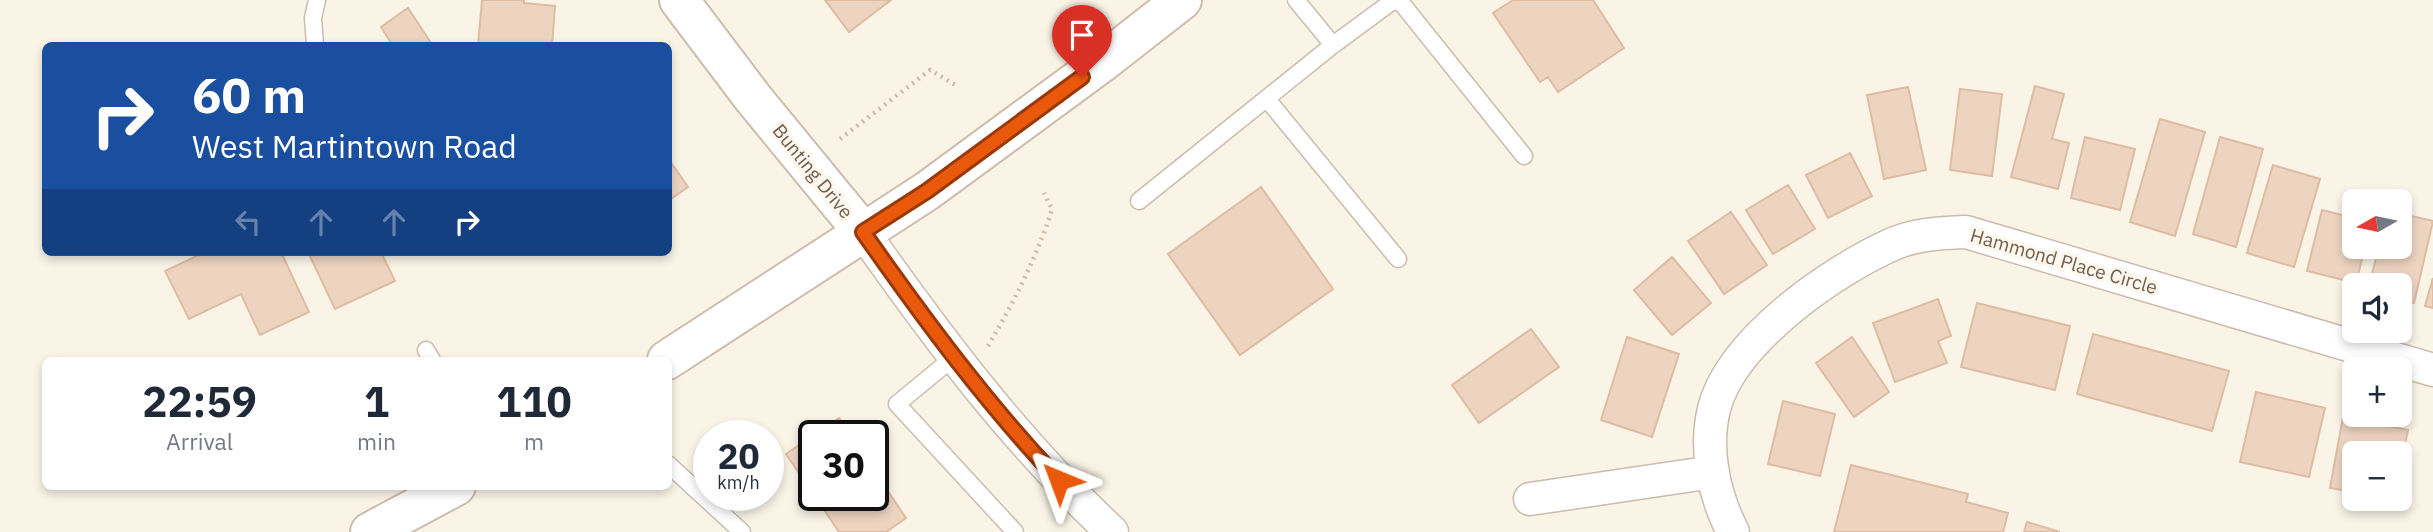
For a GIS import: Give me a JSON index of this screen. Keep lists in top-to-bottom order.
{
  "streets": {
    "main road": ["Bunting Drive"],
    "street": ["Hammond Place Circle"]
  },
  "north": "left",
  "page": {
    "turn": ["60 m", "West Martintown Road"],
    "map_buttons": ["+", "−"],
    "eta": [
      "22:59",
      "Arrival",
      "1",
      "min",
      "110",
      "m"
    ],
    "speed": "20 km/h",
    "limit": "30"
  }
}
